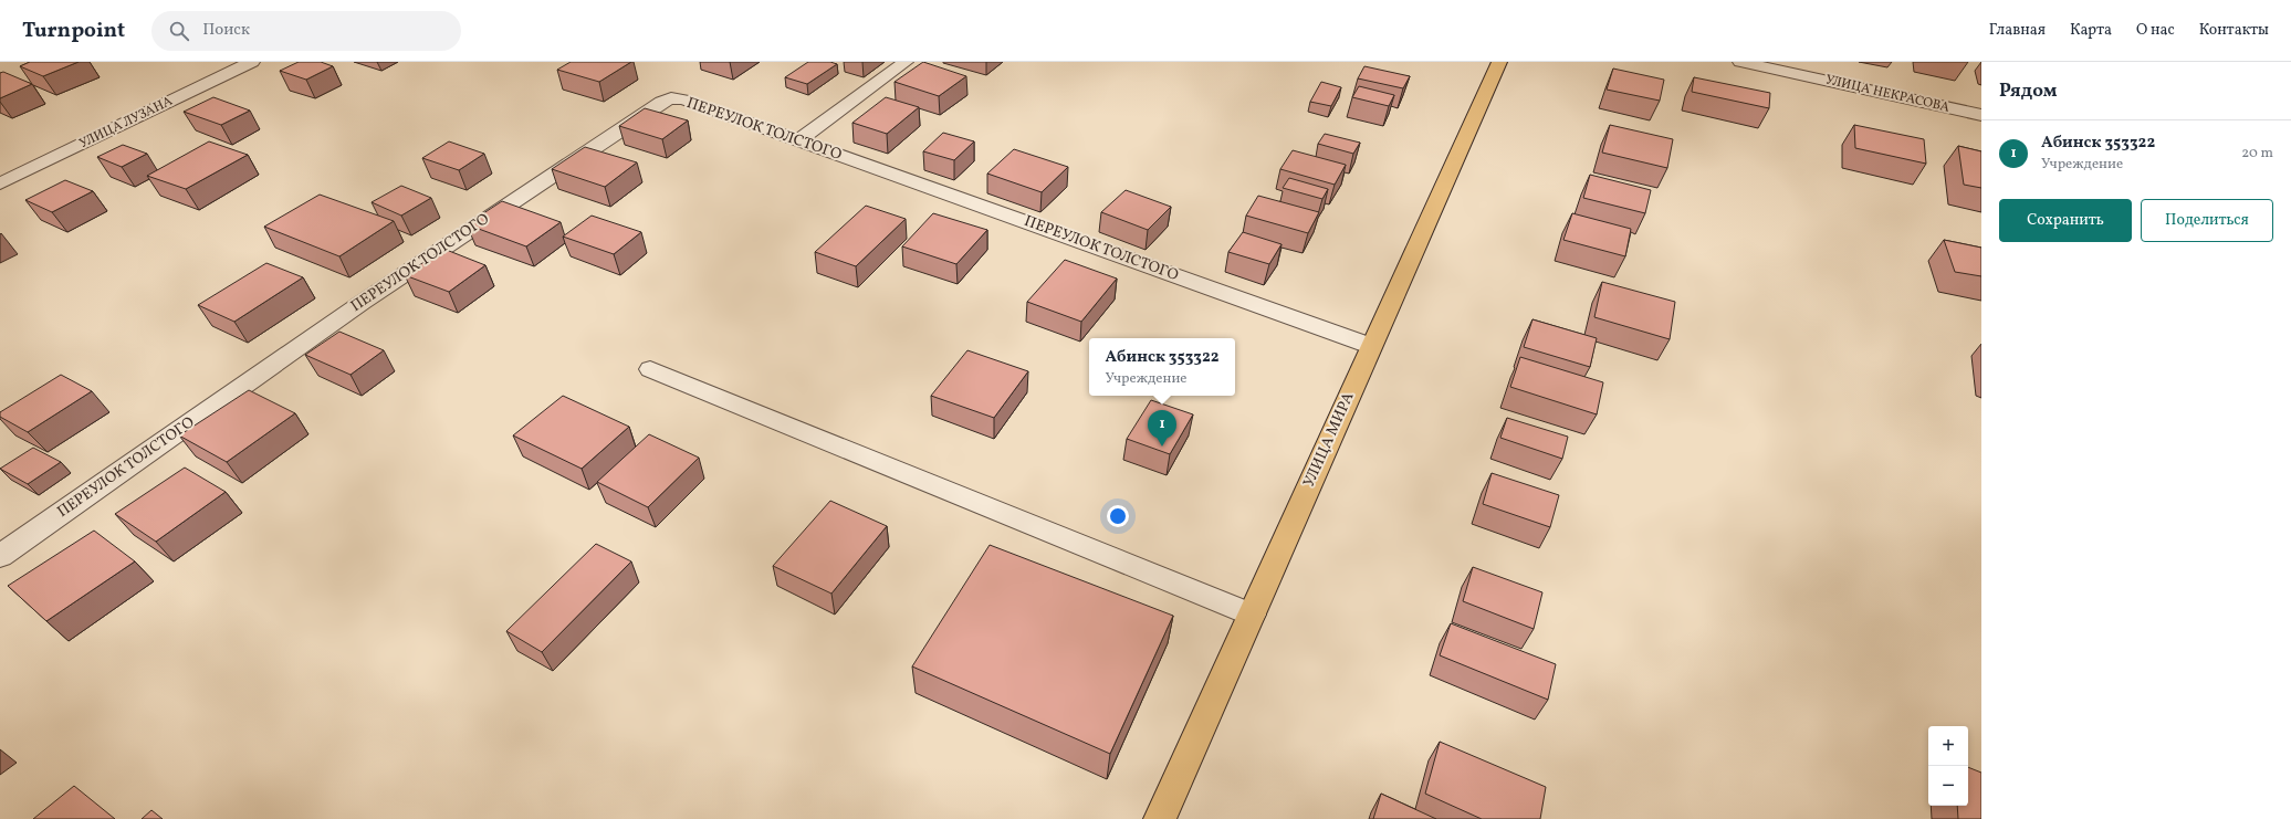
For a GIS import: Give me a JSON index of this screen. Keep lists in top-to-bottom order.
{
  "streets": {
    "main road": ["УЛИЦА МИРА"],
    "street": ["УЛИЦА НЕКРАСОВА", "УЛИЦА ЛУЗАНА", "ПЕРЕУЛОК ТОЛСТОГО"]
  },
  "crossings": [
    ["ПЕРЕУЛОК ТОЛСТОГО", "УЛИЦА МИРА"]
  ],
  "page": {
    "header": "Turnpoint",
    "search": "Поиск",
    "nav": [
      "Главная",
      "Карта",
      "О нас",
      "Контакты"
    ],
    "heading": "Рядом",
    "list": [
      {
        "mark": "1",
        "name": "Абинск 353322",
        "note": "Учреждение",
        "value": "20 m"
      }
    ],
    "buttons": ["Сохранить", "Поделиться"],
    "popup": ["Абинск 353322", "Учреждение"],
    "pins": "1",
    "map_buttons": ["+", "−"]
  }
}
